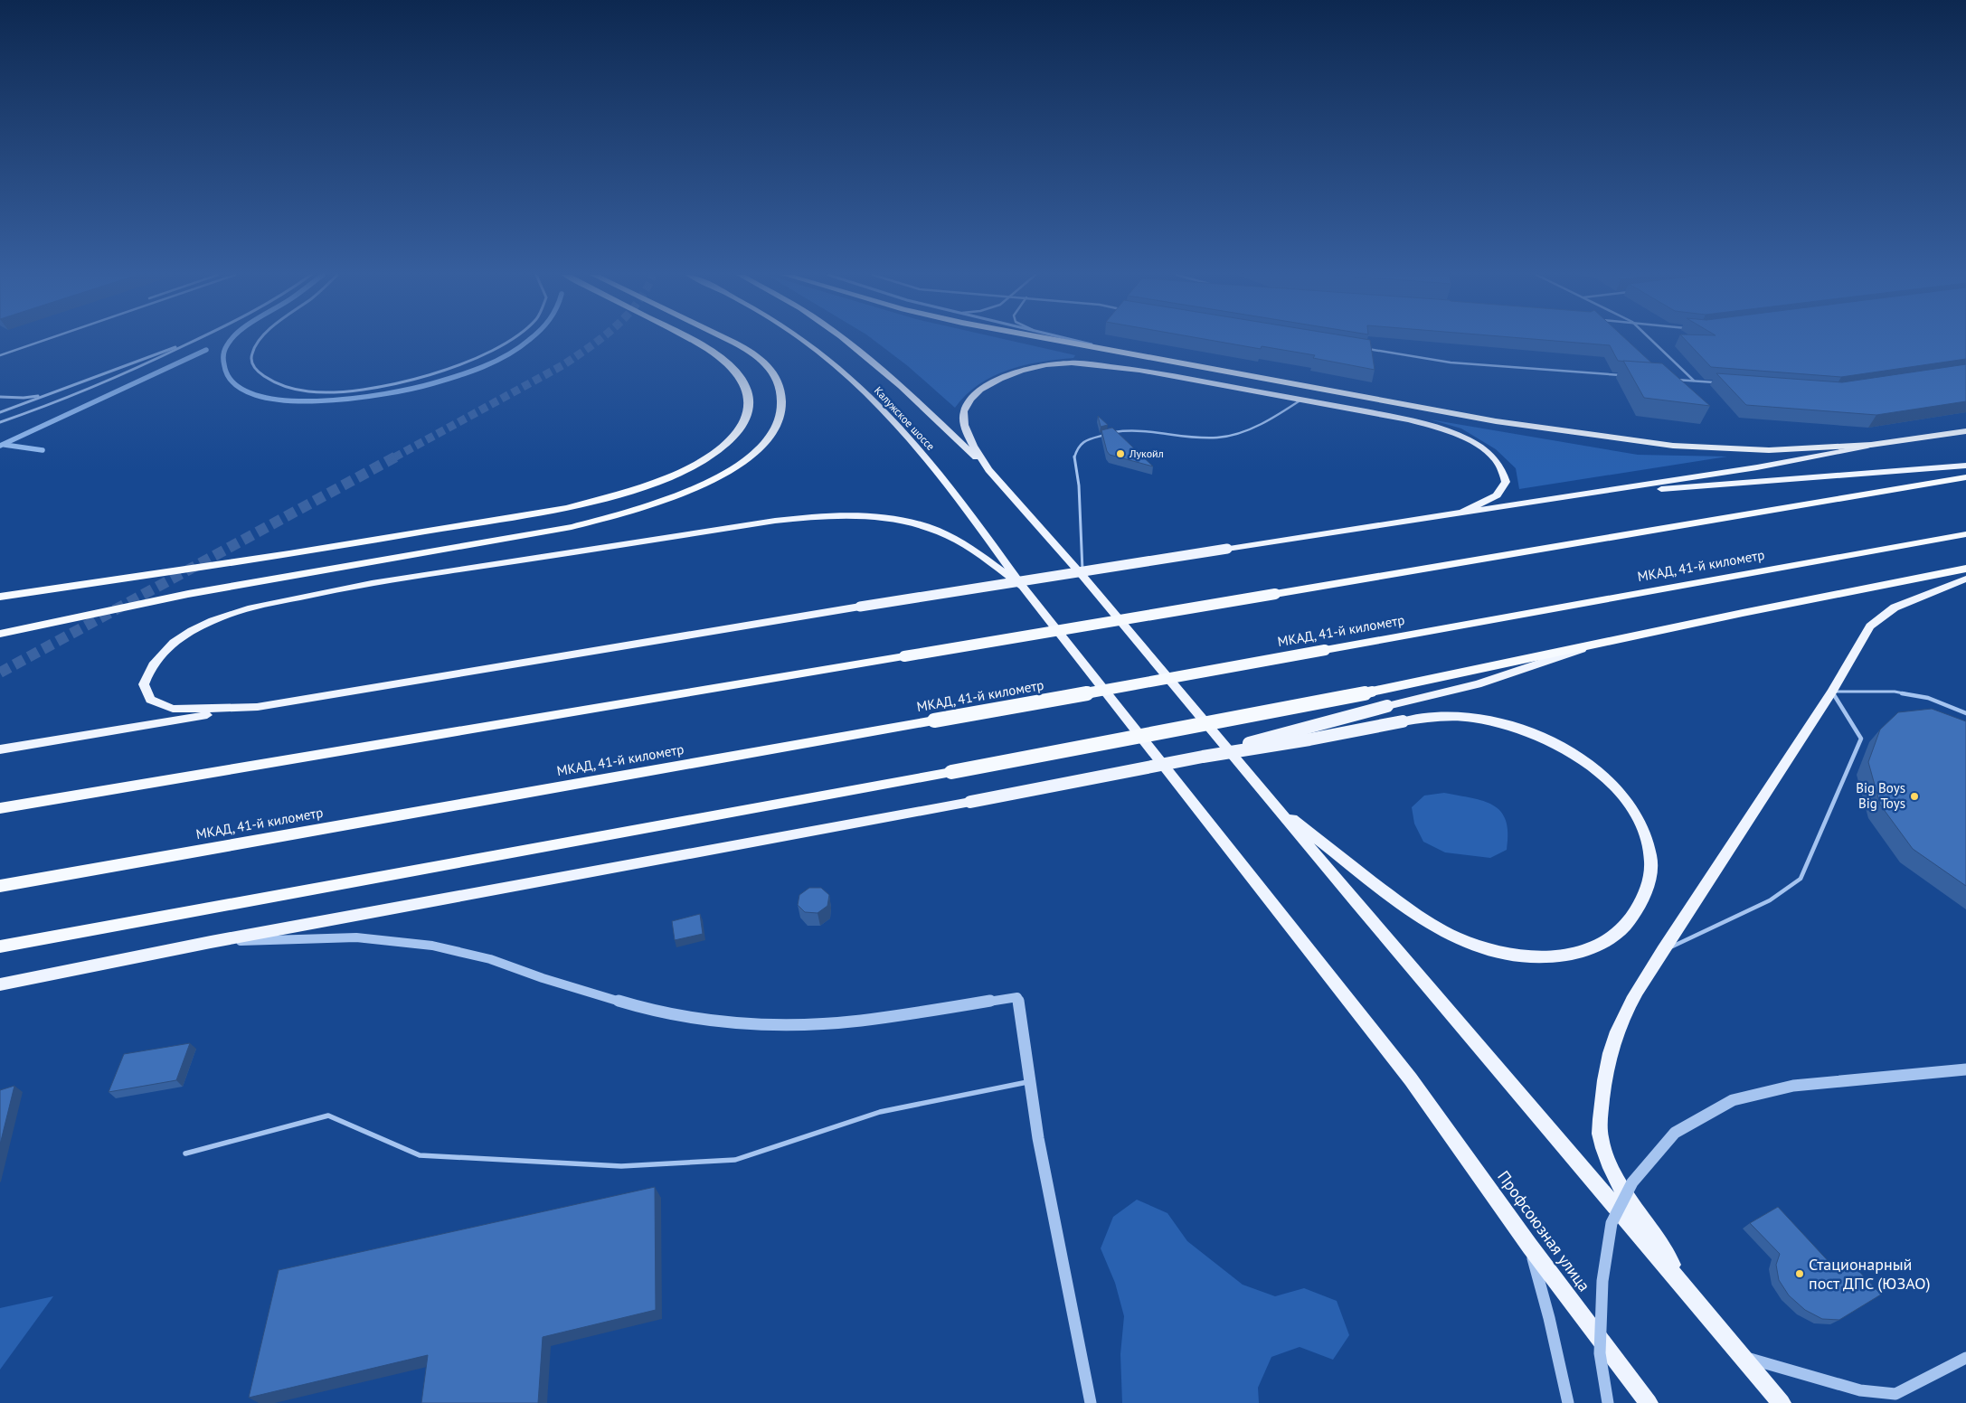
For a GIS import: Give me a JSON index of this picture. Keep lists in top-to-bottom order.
{
  "streets": {
    "highway": ["МКАД, 41-й километр"],
    "main road": ["Калужское шоссе", "Профсоюзная улица"]
  },
  "crossings": [
    ["Калужское шоссе", "Профсоюзная улица"]
  ],
  "places": ["Лукойл", "Big Boys Big Toys", "Стационарный пост ДПС (ЮЗАО)"]
}
